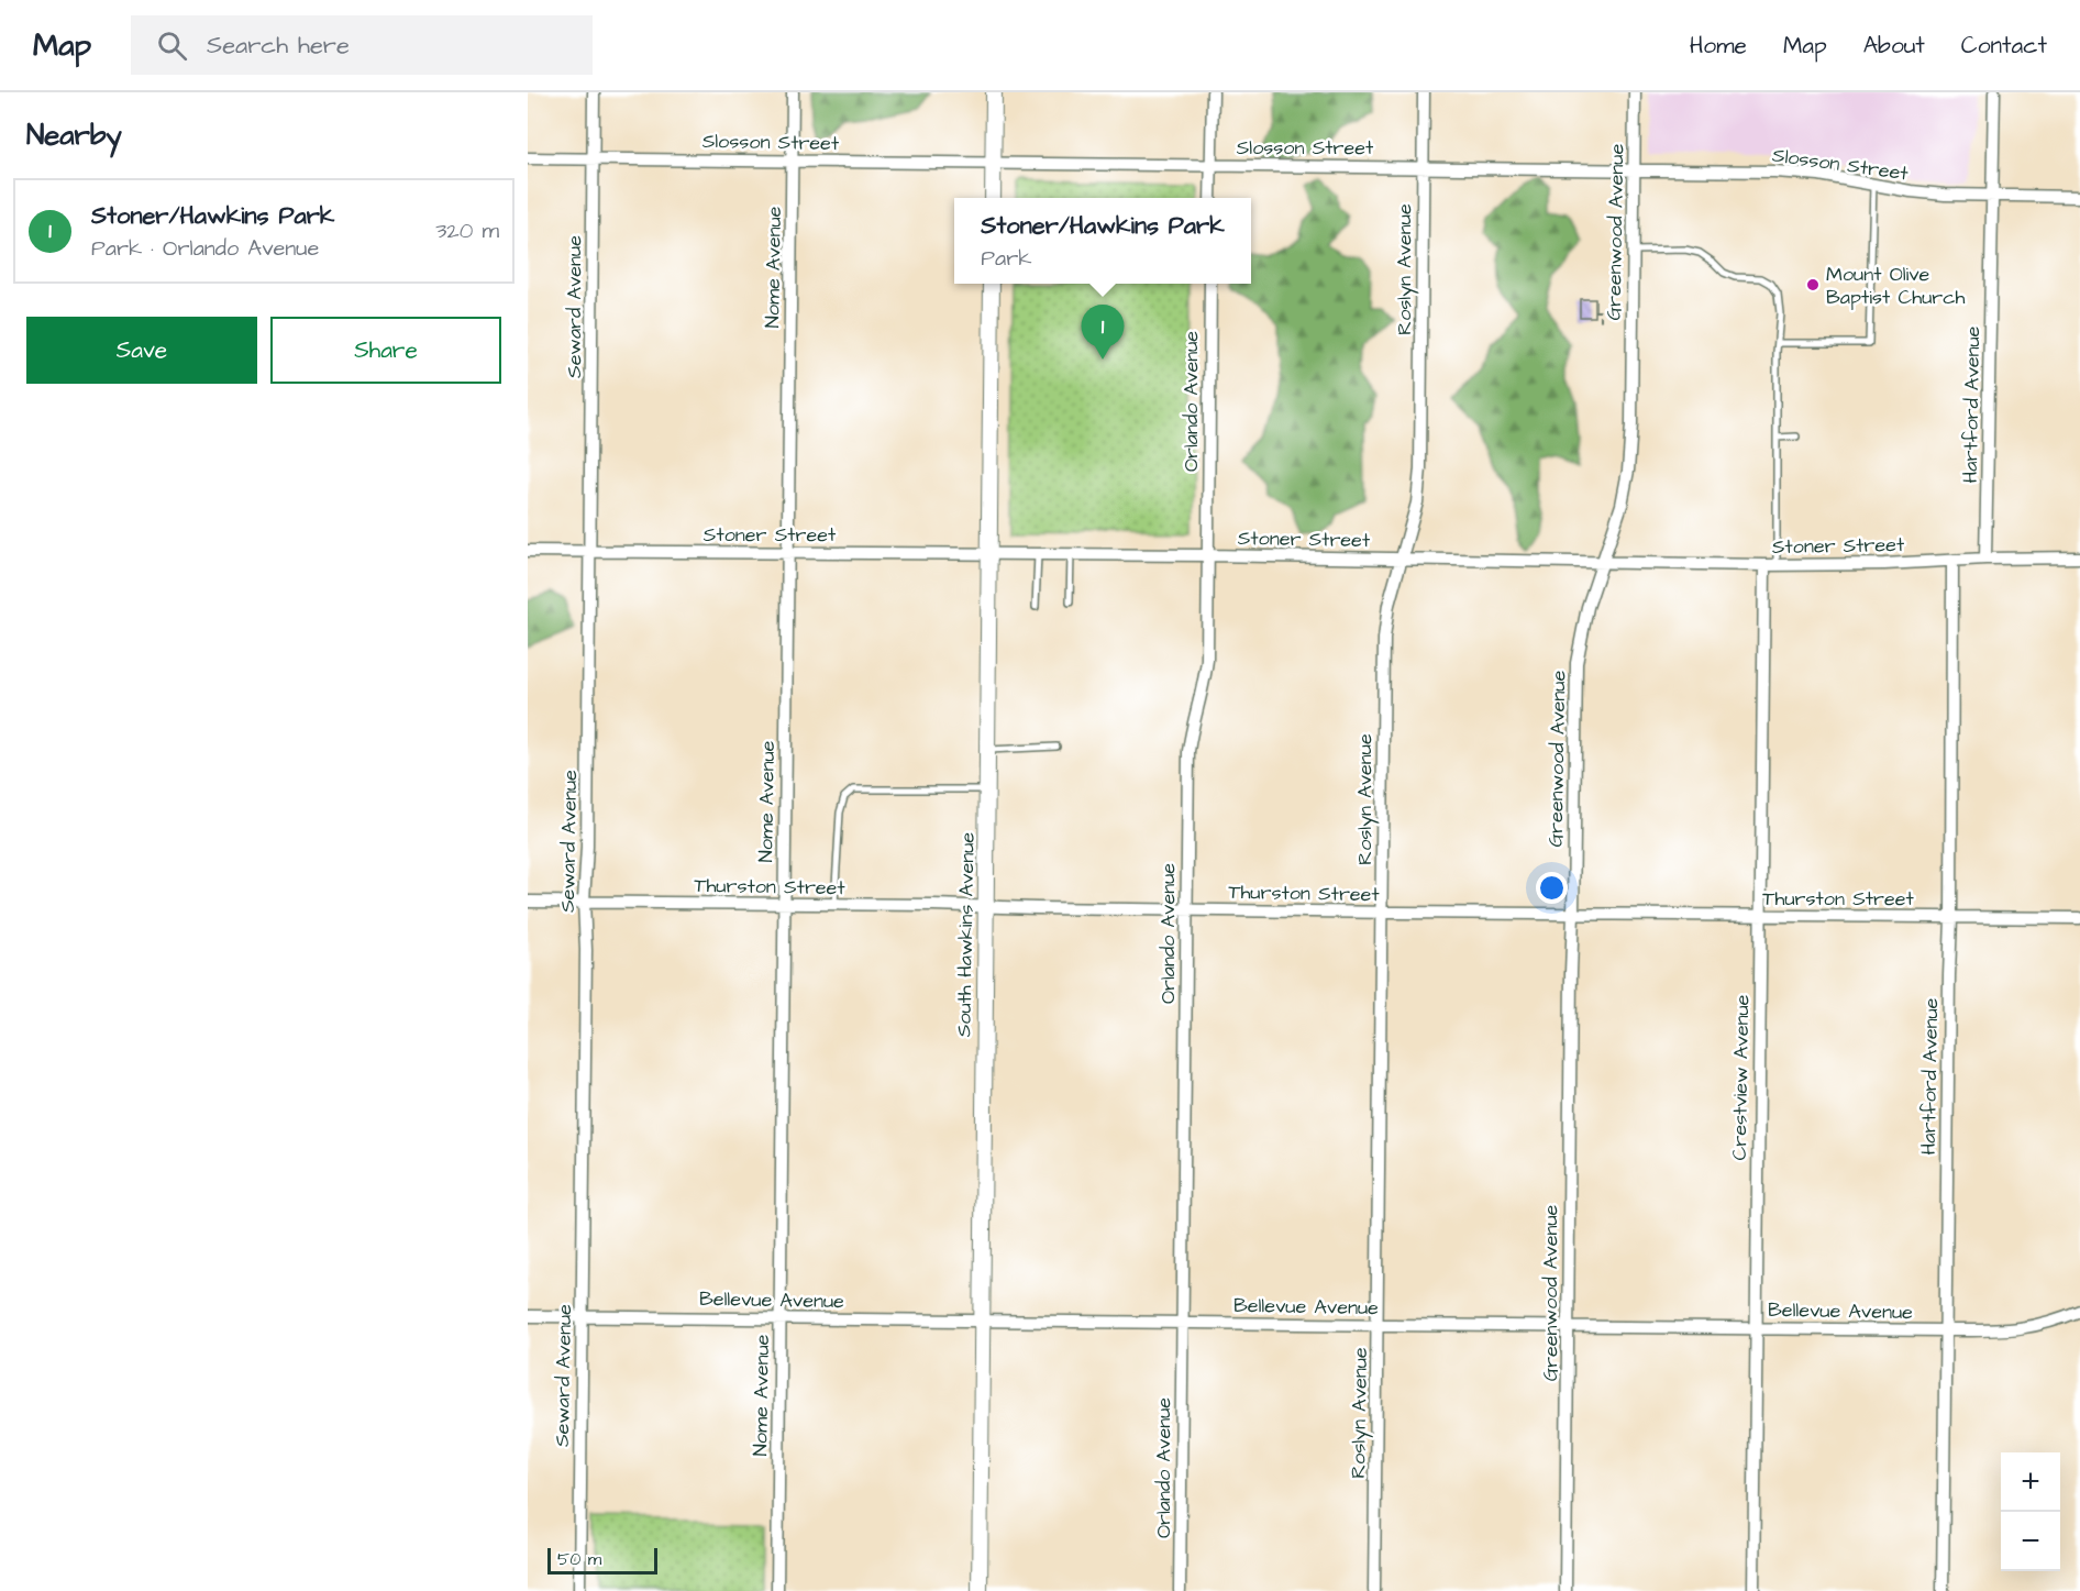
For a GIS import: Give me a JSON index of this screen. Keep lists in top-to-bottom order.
{
  "streets": {
    "street": [
      "Slosson Street",
      "Greenwood Avenue",
      "Nome Avenue",
      "Roslyn Avenue",
      "Seward Avenue",
      "Orlando Avenue",
      "Hartford Avenue",
      "Stoner Street",
      "Thurston Street",
      "South Hawkins Avenue",
      "Crestview Avenue",
      "Bellevue Avenue"
    ]
  },
  "crossings": [
    ["Slosson Street", "Greenwood Avenue"],
    ["Slosson Street", "Nome Avenue"],
    ["Slosson Street", "Roslyn Avenue"],
    ["Slosson Street", "Seward Avenue"],
    ["Slosson Street", "Hartford Avenue"],
    ["Greenwood Avenue", "Stoner Street"],
    ["Greenwood Avenue", "Thurston Street"],
    ["Greenwood Avenue", "Bellevue Avenue"],
    ["Nome Avenue", "Stoner Street"],
    ["Nome Avenue", "Thurston Street"],
    ["Nome Avenue", "Bellevue Avenue"],
    ["Roslyn Avenue", "Stoner Street"],
    ["Roslyn Avenue", "Thurston Street"],
    ["Roslyn Avenue", "Bellevue Avenue"],
    ["Seward Avenue", "Stoner Street"],
    ["Seward Avenue", "Thurston Street"],
    ["Seward Avenue", "Bellevue Avenue"],
    ["Orlando Avenue", "Stoner Street"],
    ["Orlando Avenue", "Thurston Street"],
    ["Orlando Avenue", "Bellevue Avenue"],
    ["Hartford Avenue", "Stoner Street"],
    ["Hartford Avenue", "Thurston Street"],
    ["Hartford Avenue", "Bellevue Avenue"],
    ["Stoner Street", "South Hawkins Avenue"],
    ["Stoner Street", "Crestview Avenue"],
    ["Thurston Street", "South Hawkins Avenue"],
    ["Thurston Street", "Crestview Avenue"],
    ["South Hawkins Avenue", "Bellevue Avenue"],
    ["Crestview Avenue", "Bellevue Avenue"]
  ],
  "places": ["Mount Olive Baptist Church"],
  "scale_bar": "50 m",
  "page": {
    "header": "Map",
    "search": "Search here",
    "nav": [
      "Home",
      "Map",
      "About",
      "Contact"
    ],
    "heading": "Nearby",
    "list": [
      {
        "mark": "1",
        "name": "Stoner/Hawkins Park",
        "note": "Park · Orlando Avenue",
        "value": "320 m"
      }
    ],
    "popup": ["Stoner/Hawkins Park", "Park"],
    "buttons": ["Save", "Share"],
    "pins": "1",
    "map_buttons": ["+", "−"],
    "scale": "50 m"
  }
}
